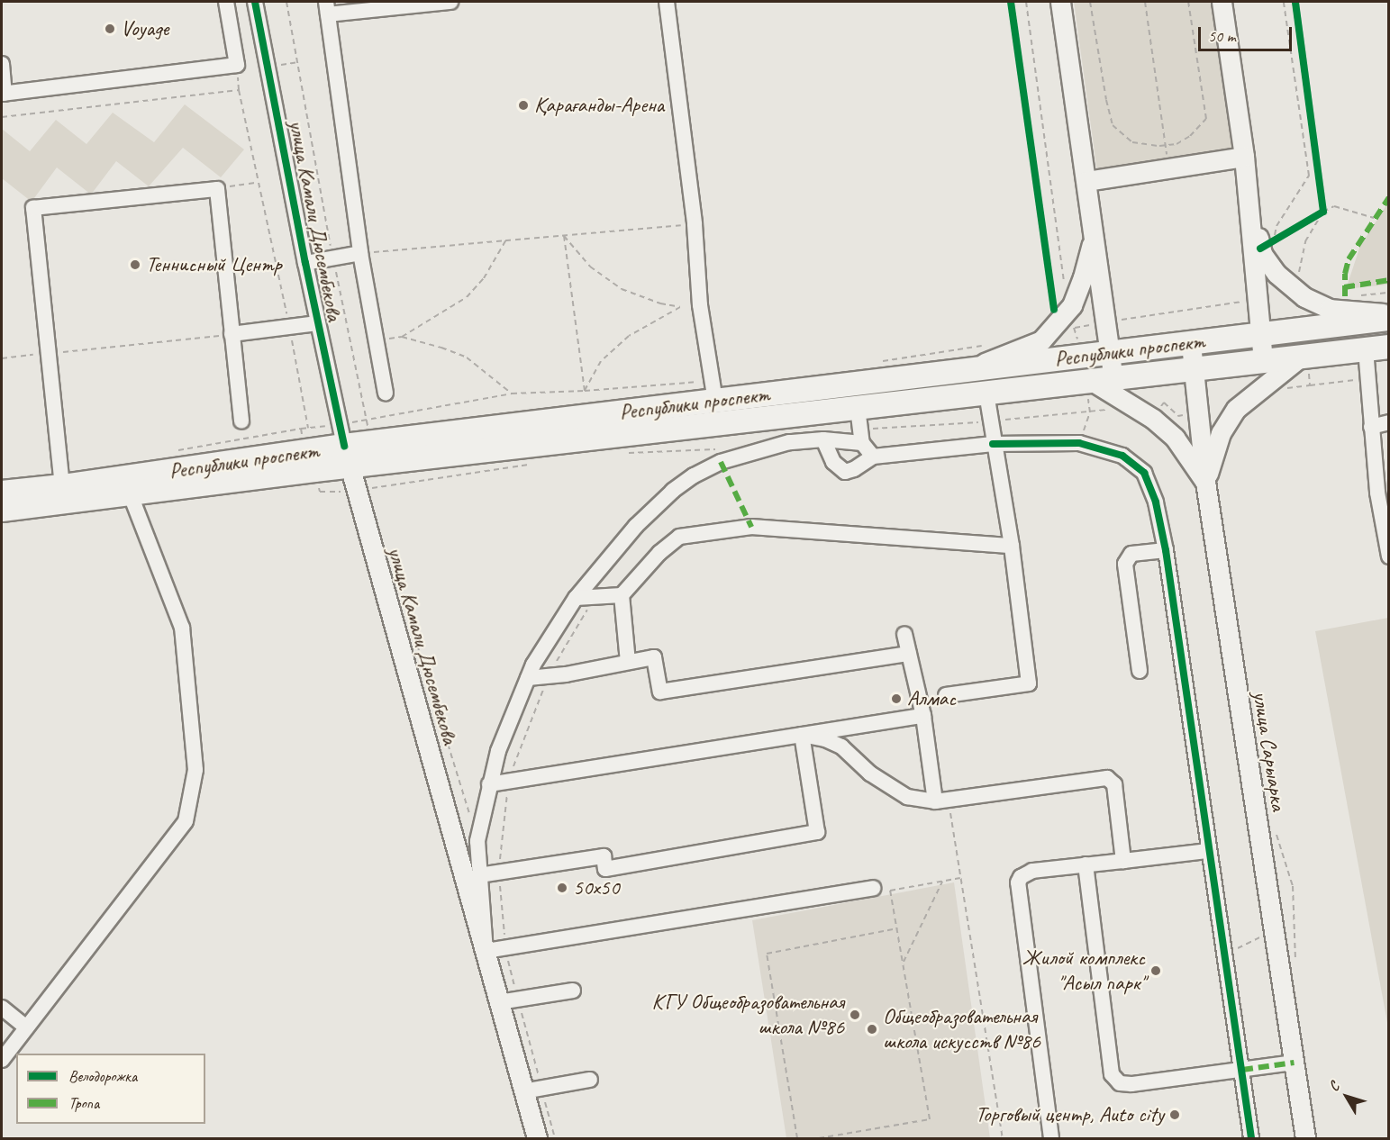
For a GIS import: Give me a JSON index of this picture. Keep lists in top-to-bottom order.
{
  "streets": {
    "highway": ["Республики проспект"],
    "main road": ["улица Камали Дюсембекова", "улица Сарыарка"]
  },
  "crossings": [
    ["улица Камали Дюсембекова", "Республики проспект"],
    ["Республики проспект", "улица Сарыарка"]
  ],
  "places": [
    "Voyage",
    "Қарағанды-Арена",
    "Теннисный Центр",
    "Алмас",
    "50х50",
    "Жилой комплекс \"Асыл парк\"",
    "КГУ Общеобразовательная школа №86",
    "Общеобразовательная школа искусств №86",
    "Торговый центр, Auto city"
  ],
  "legend": ["Велодорожка", "Тропа"],
  "scale_bar": "50 m",
  "north": "top left"
}
